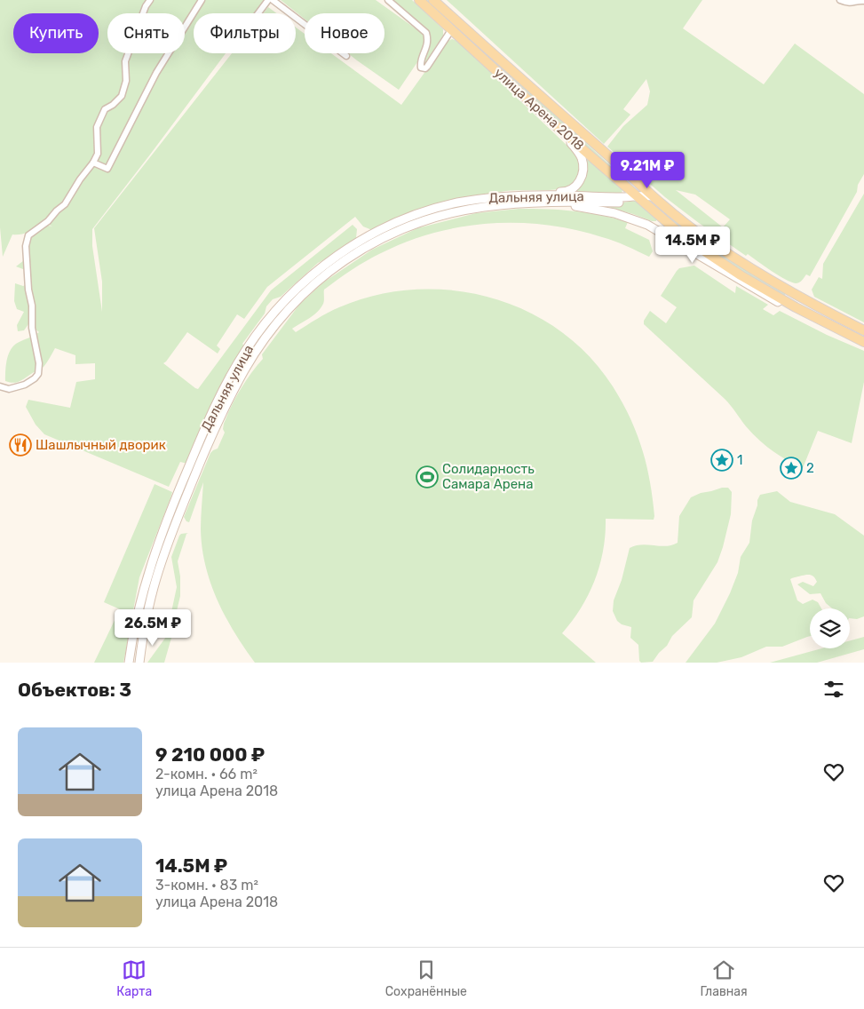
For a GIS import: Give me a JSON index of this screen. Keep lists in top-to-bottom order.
{
  "streets": {
    "main road": ["улица Арена 2018", "Дальняя улица"]
  },
  "crossings": [
    ["улица Арена 2018", "Дальняя улица"]
  ],
  "places": {
    "restaurant": ["Шашлычный дворик"],
    "place": ["1", "2"],
    "sports": ["Солидарность Самара Арена"]
  },
  "page": {
    "chip": [
      "Купить",
      "Снять",
      "Фильтры",
      "Новое"
    ],
    "price": ["9.21M ₽", "14.5M ₽", "26.5M ₽"],
    "heading": "Объектов: 3",
    "list": [
      {
        "name": "9 210 000 ₽",
        "note": "2-комн. · 66 m² · улица Арена 2018"
      },
      {
        "name": "14.5M ₽",
        "note": "3-комн. · 83 m² · улица Арена 2018"
      }
    ],
    "tabs": ["Карта", "Сохранённые", "Главная"]
  }
}
